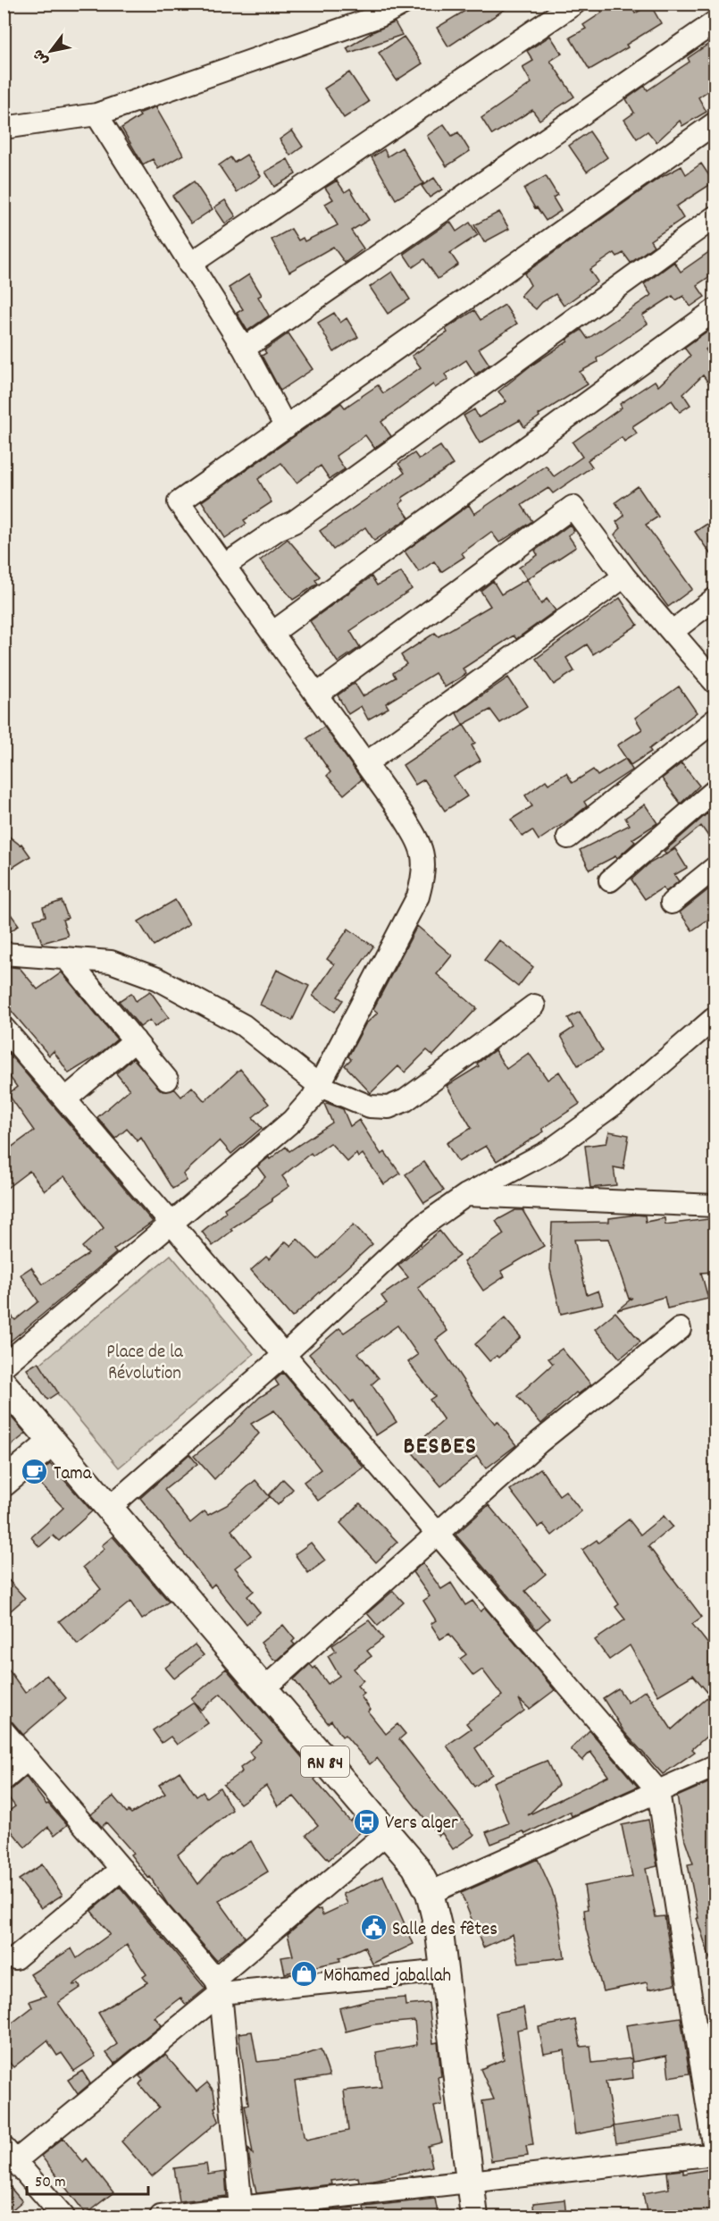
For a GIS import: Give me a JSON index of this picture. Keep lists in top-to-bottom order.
{
  "streets": {
    "main road": ["RN 84"]
  },
  "districts": ["BESBES"],
  "parks": ["Place de la Révolution"],
  "places": {
    "cafe": ["Tama"],
    "bus stop": ["Vers alger"],
    "public building": ["Salle des fêtes"],
    "shop": ["Mohamed jaballah"]
  },
  "scale_bar": "50 m",
  "north": "bottom left"
}
